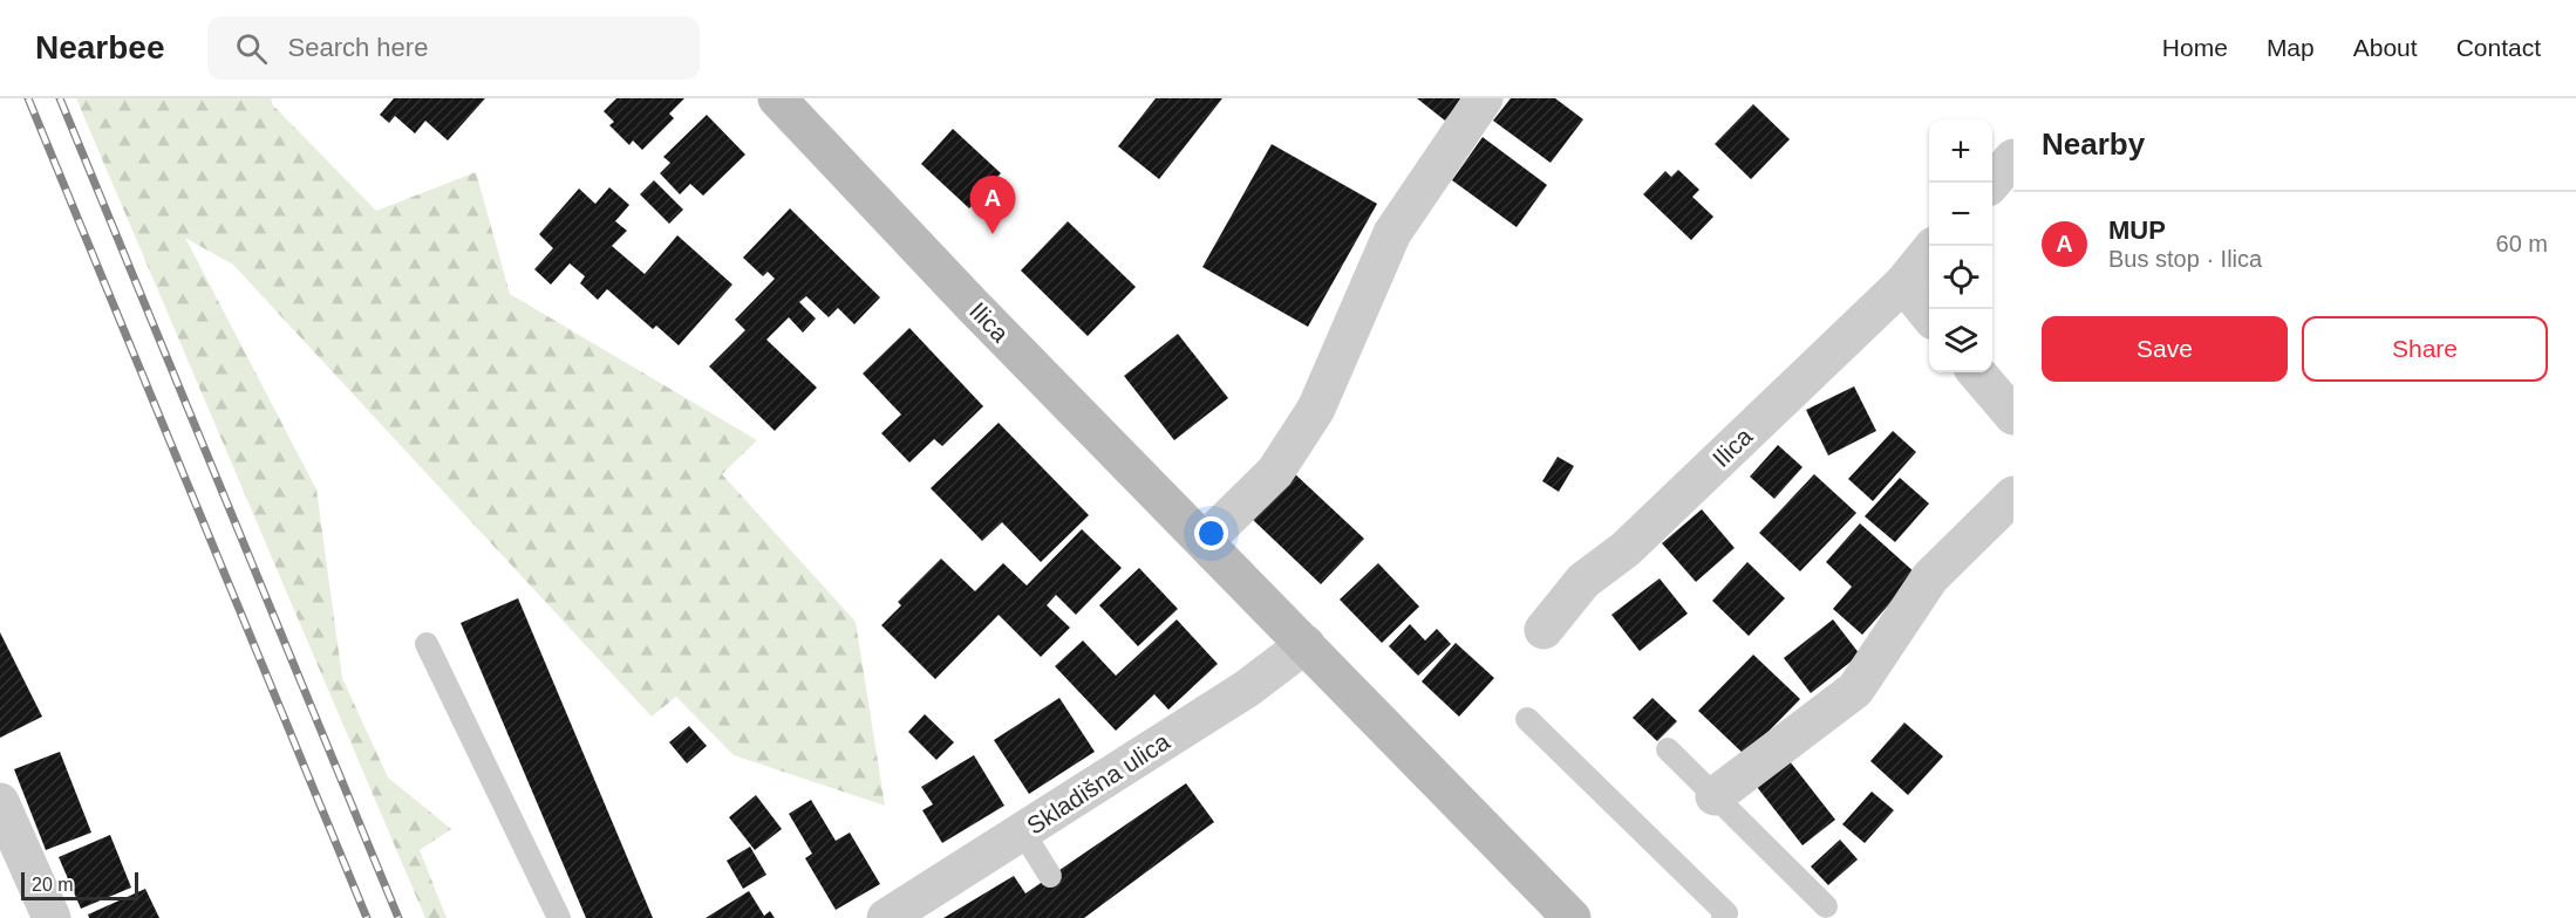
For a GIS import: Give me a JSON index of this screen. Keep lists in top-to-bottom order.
{
  "streets": {
    "main road": ["Ilica"],
    "street": ["Skladišna ulica"]
  },
  "crossings": [
    ["Ilica", "Skladišna ulica"]
  ],
  "scale_bar": "20 m",
  "page": {
    "header": "Nearbee",
    "search": "Search here",
    "nav": [
      "Home",
      "Map",
      "About",
      "Contact"
    ],
    "heading": "Nearby",
    "map_buttons": ["+", "−"],
    "pins": "A",
    "list": [
      {
        "mark": "A",
        "name": "MUP",
        "note": "Bus stop · Ilica",
        "value": "60 m"
      }
    ],
    "buttons": ["Save", "Share"],
    "scale": "20 m"
  }
}
